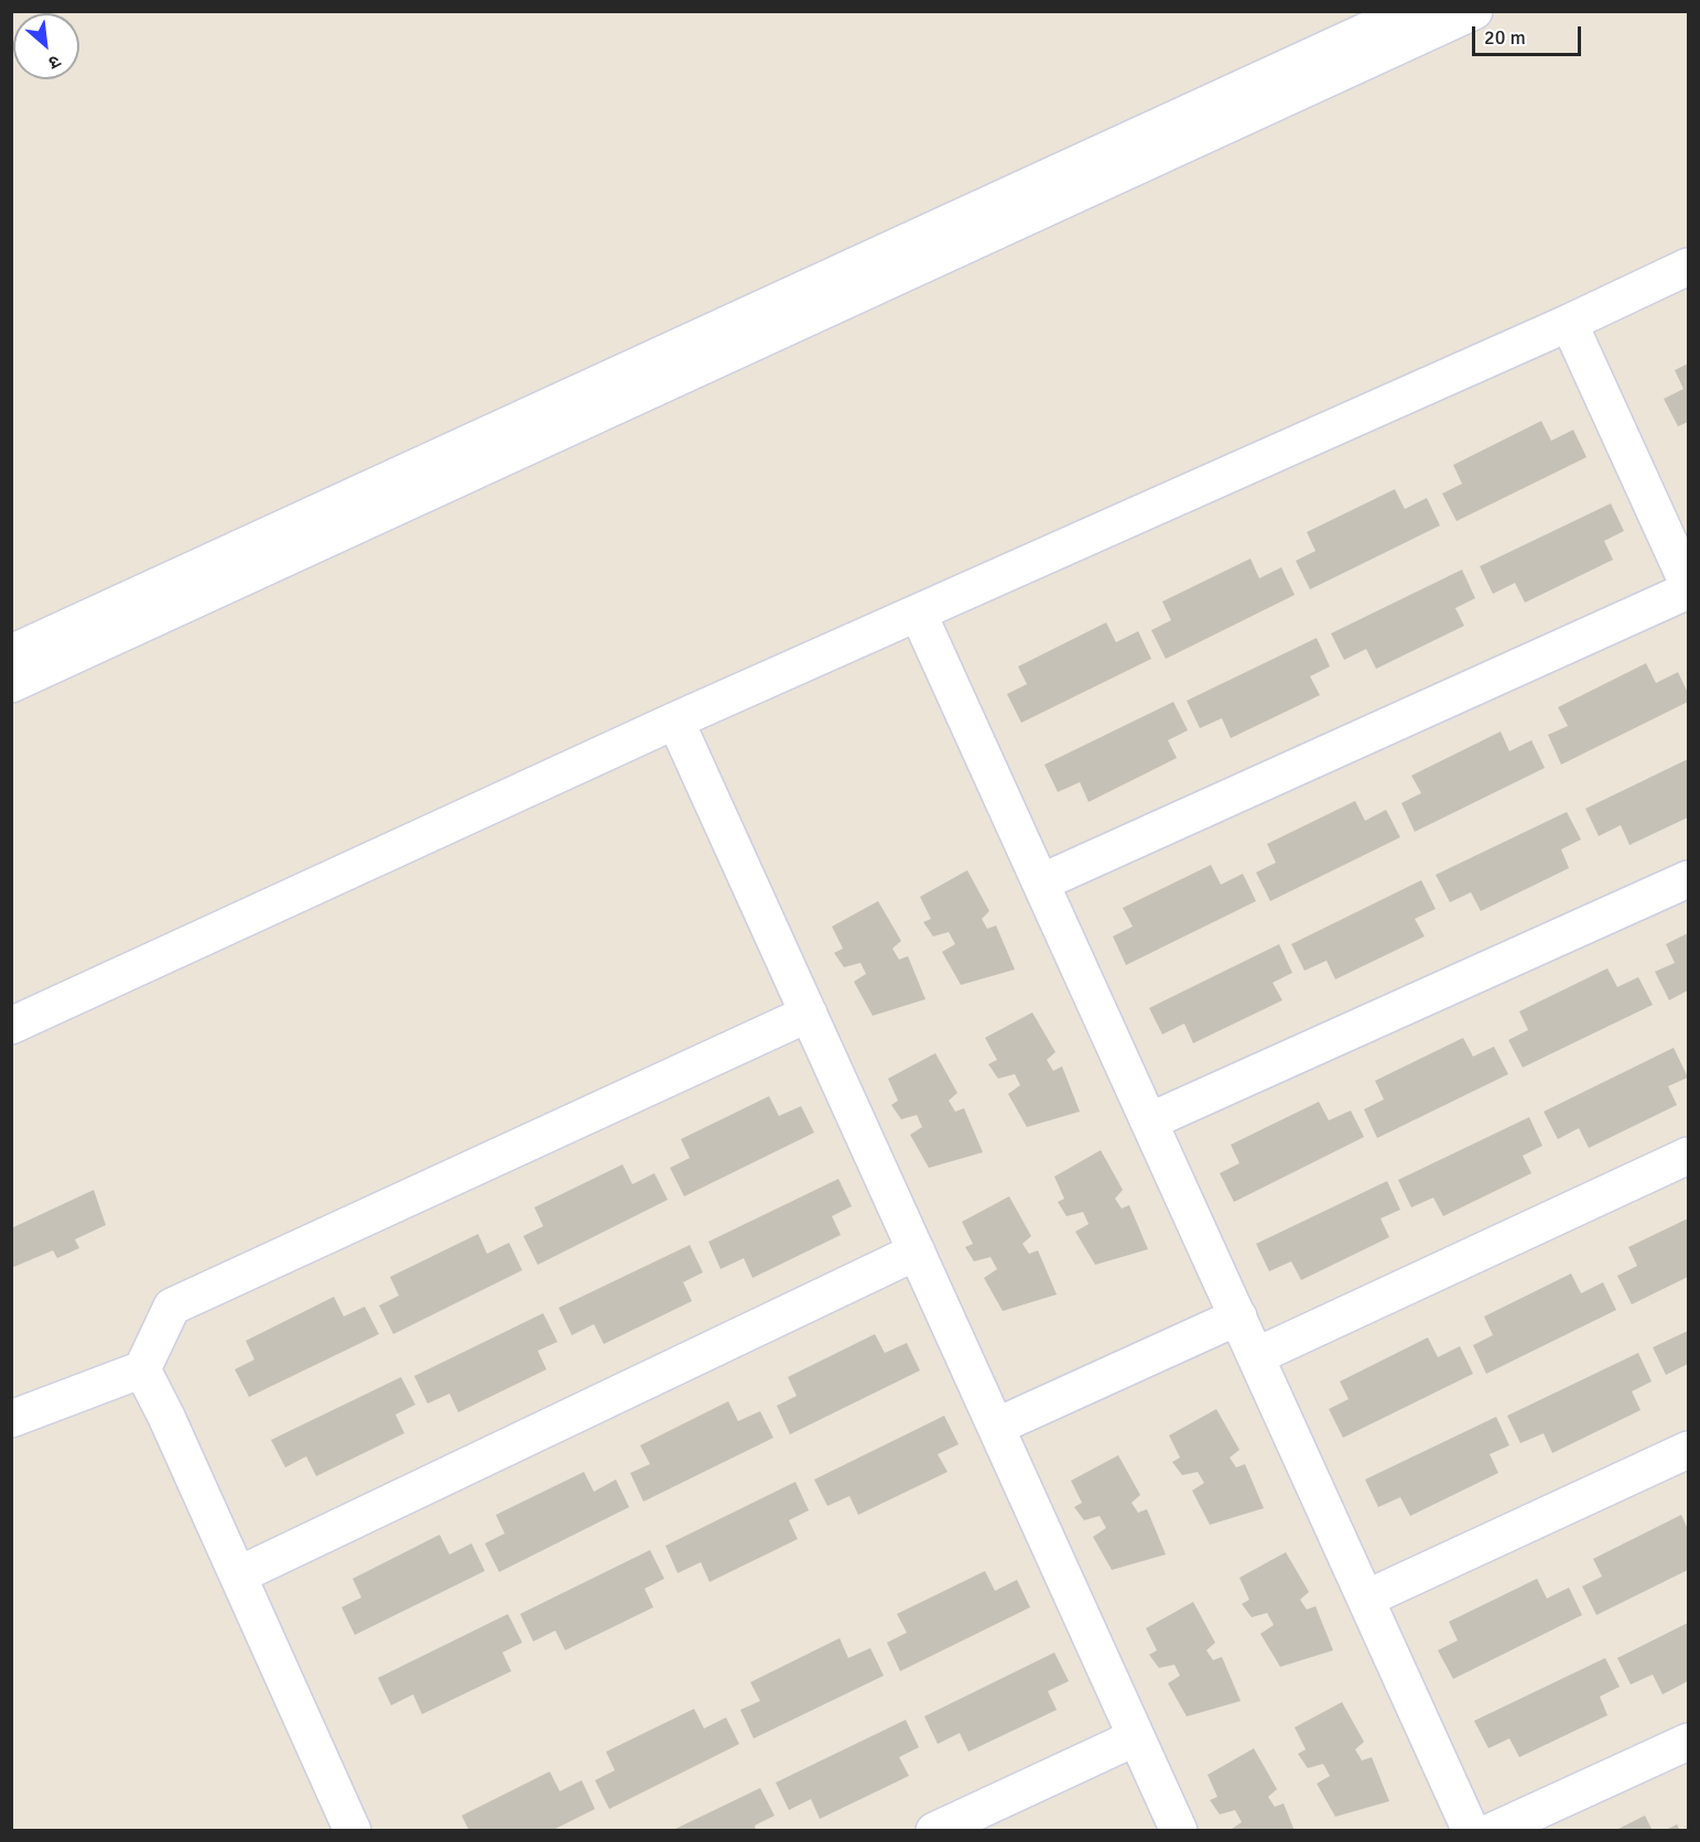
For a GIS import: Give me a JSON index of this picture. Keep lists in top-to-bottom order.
{
  "scale_bar": "20 m",
  "north": "bottom right"
}
